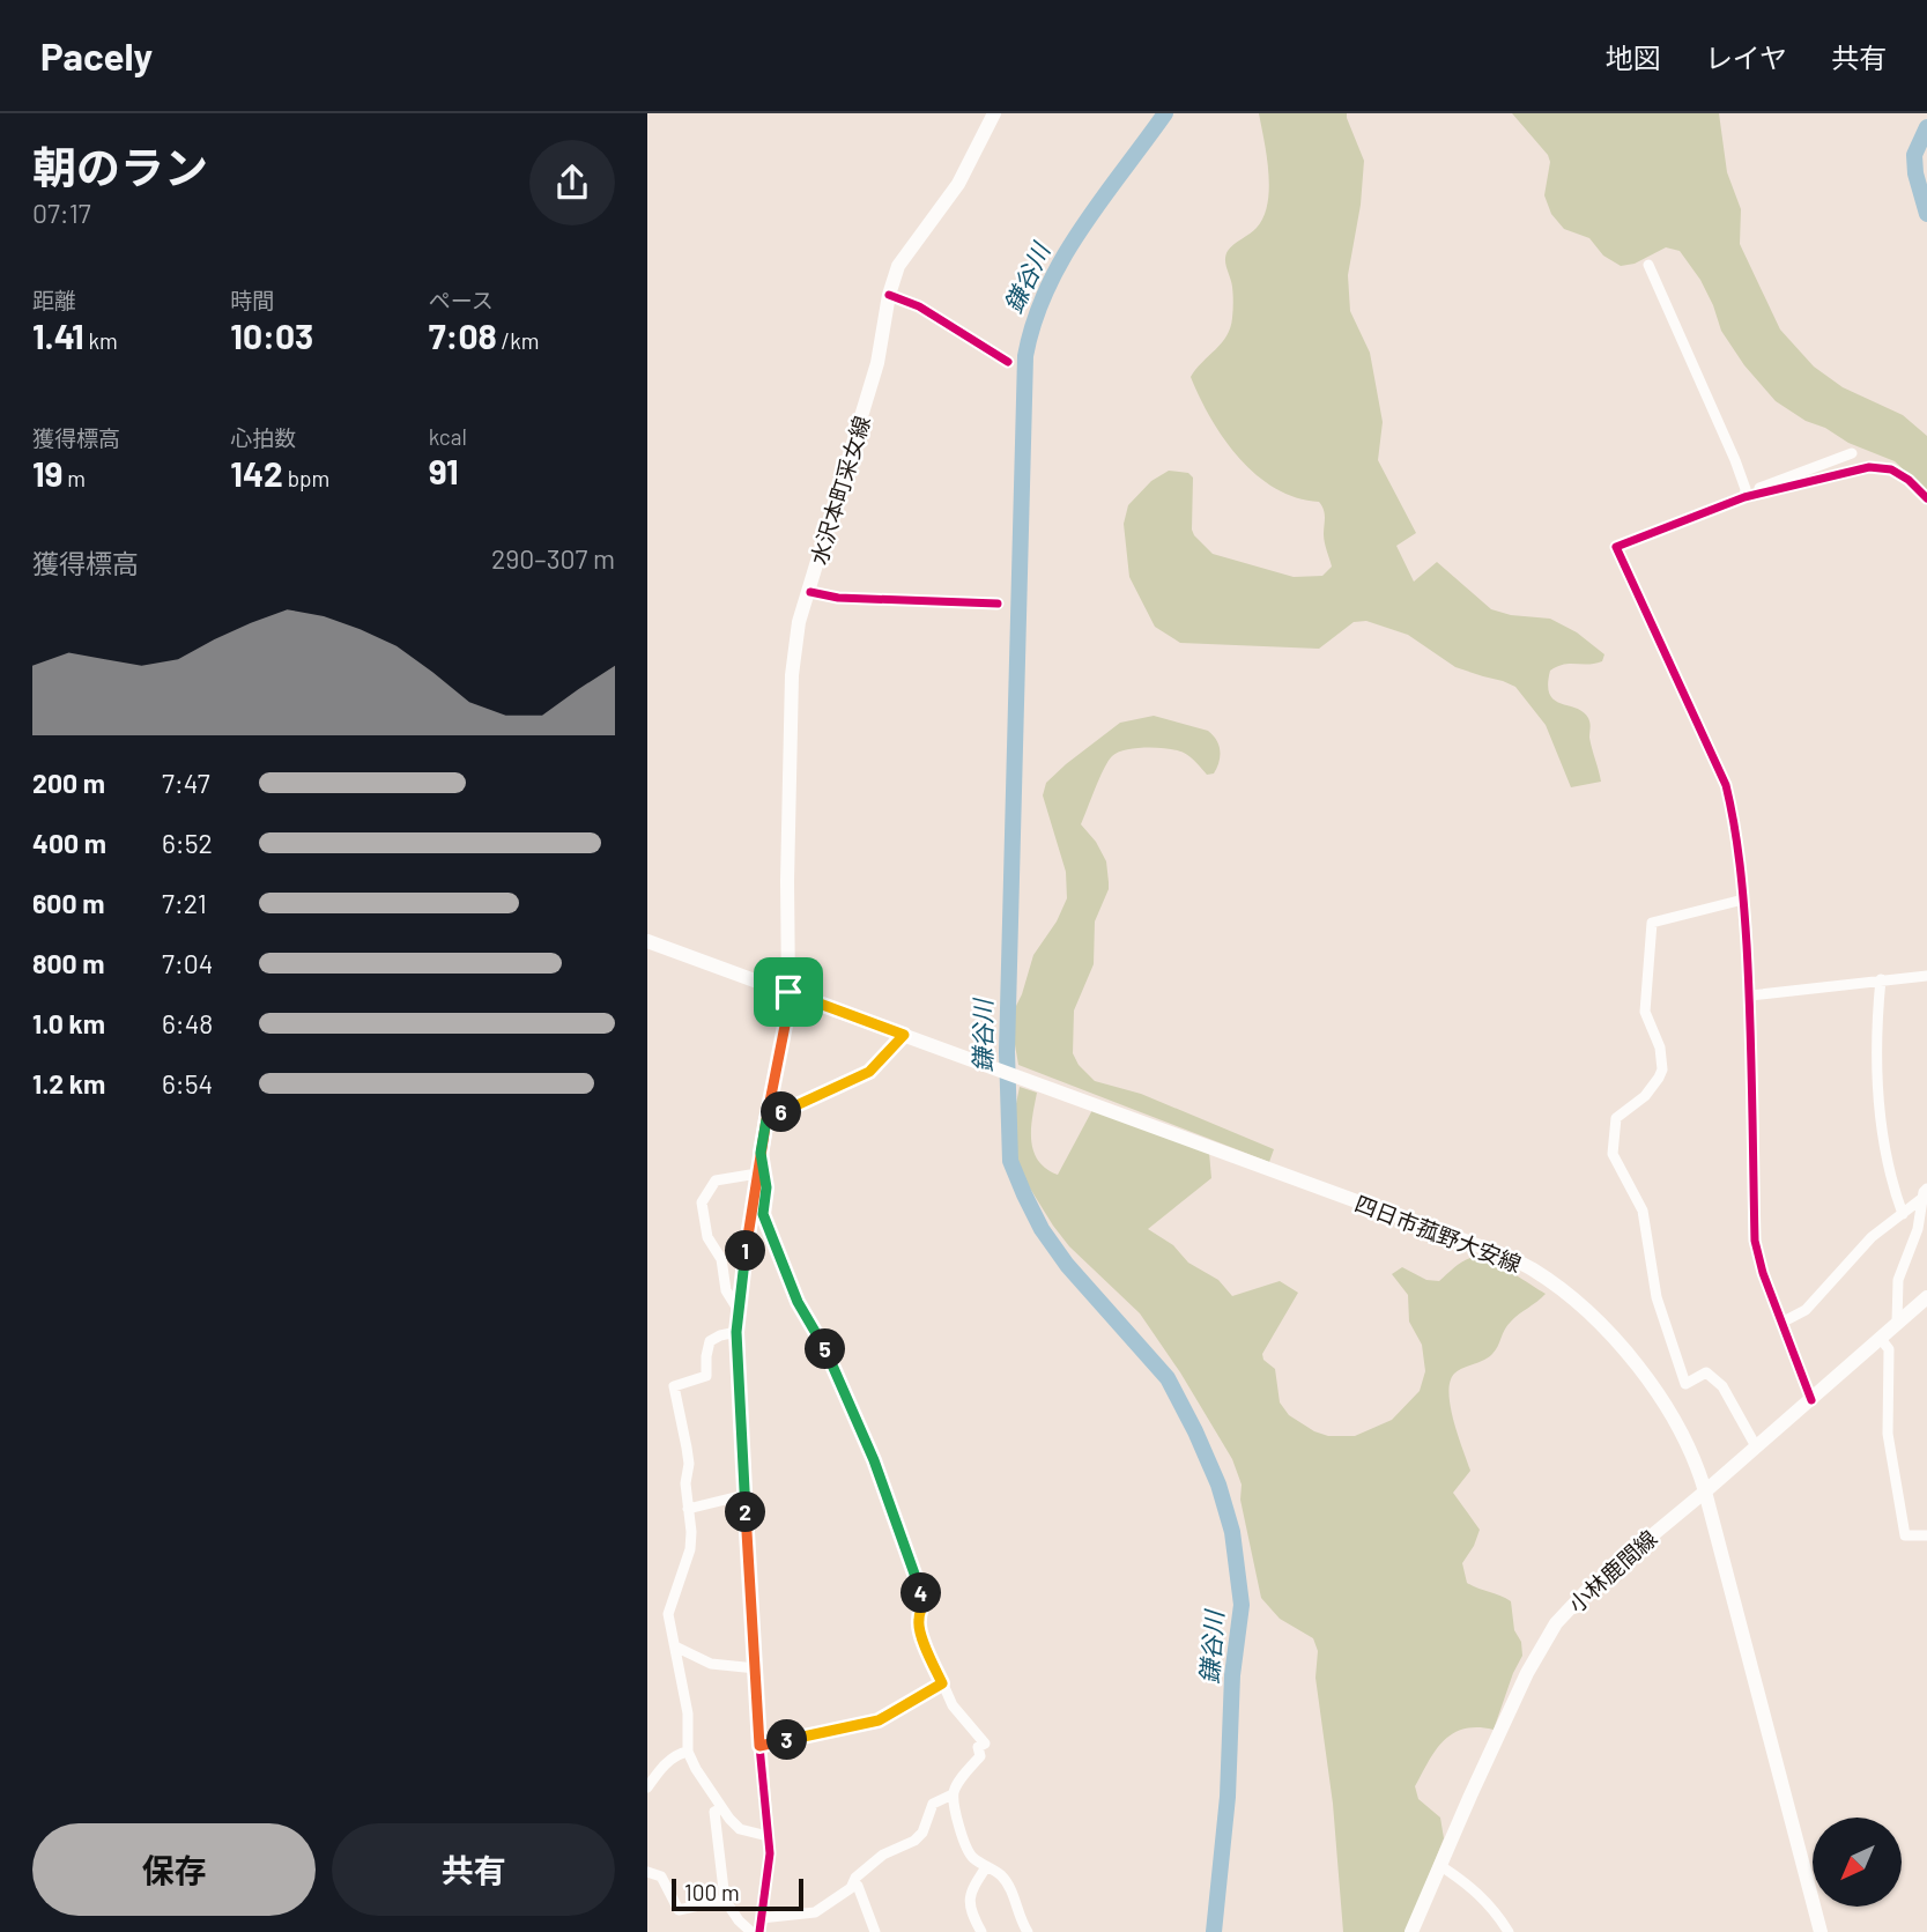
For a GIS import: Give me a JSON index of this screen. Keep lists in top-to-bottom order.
{
  "streets": {
    "main road": ["水沢本町采女線", "四日市菰野大安線", "小林鹿間線"]
  },
  "crossings": [
    ["水沢本町采女線", "四日市菰野大安線"],
    ["四日市菰野大安線", "小林鹿間線"]
  ],
  "water": ["鎌谷川"],
  "scale_bar": "100 m",
  "north": "bottom left",
  "page": {
    "header": "Pacely",
    "nav": ["地図", "レイヤ", "共有"],
    "heading": ["朝のラン", "07:17"],
    "stats": [
      ["距離", "1.41 km"],
      ["時間", "10:03"],
      ["ペース", "7:08 /km"],
      ["獲得標高", "19 m"],
      ["心拍数", "142 bpm"],
      ["kcal", "91"]
    ],
    "chart": ["獲得標高", "290–307 m"],
    "list": [
      {
        "name": "200 m",
        "note": "7:47"
      },
      {
        "name": "400 m",
        "note": "6:52"
      },
      {
        "name": "600 m",
        "note": "7:21"
      },
      {
        "name": "800 m",
        "note": "7:04"
      },
      {
        "name": "1.0 km",
        "note": "6:48"
      },
      {
        "name": "1.2 km",
        "note": "6:54"
      }
    ],
    "pins": [
      "6",
      "1",
      "5",
      "2",
      "4",
      "3"
    ],
    "buttons": ["保存", "共有"],
    "scale": "100 m"
  }
}
